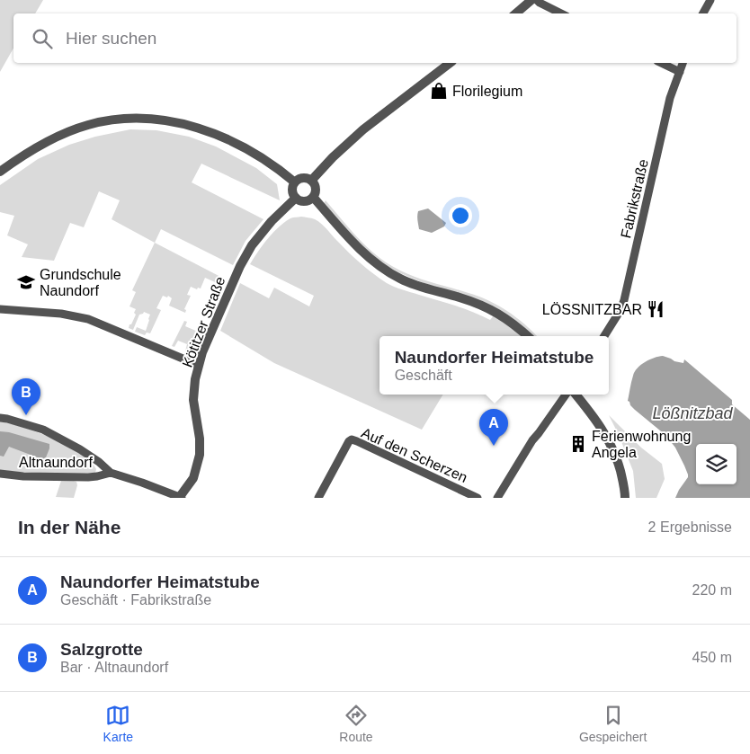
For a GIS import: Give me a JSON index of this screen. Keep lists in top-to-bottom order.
{
  "streets": {
    "street": [
      "Fabrikstraße",
      "Kötitzer Straße",
      "Auf den Scherzen",
      "Altnaundorf"
    ]
  },
  "crossings": [
    ["Kötitzer Straße", "Altnaundorf"]
  ],
  "water": ["Lößnitzbad"],
  "places": {
    "shop": ["Florilegium"],
    "school or university": ["Grundschule Naundorf"],
    "restaurant": ["LÖSSNITZBAR"],
    "building": ["Ferienwohnung Angela"]
  },
  "page": {
    "search": "Hier suchen",
    "popup": ["Naundorfer Heimatstube", "Geschäft"],
    "pins": ["B", "A"],
    "heading": ["In der Nähe", "2 Ergebnisse"],
    "list": [
      {
        "mark": "A",
        "name": "Naundorfer Heimatstube",
        "note": "Geschäft · Fabrikstraße",
        "value": "220 m"
      },
      {
        "mark": "B",
        "name": "Salzgrotte",
        "note": "Bar · Altnaundorf",
        "value": "450 m"
      }
    ],
    "nav": ["Karte", "Route", "Gespeichert"]
  }
}
